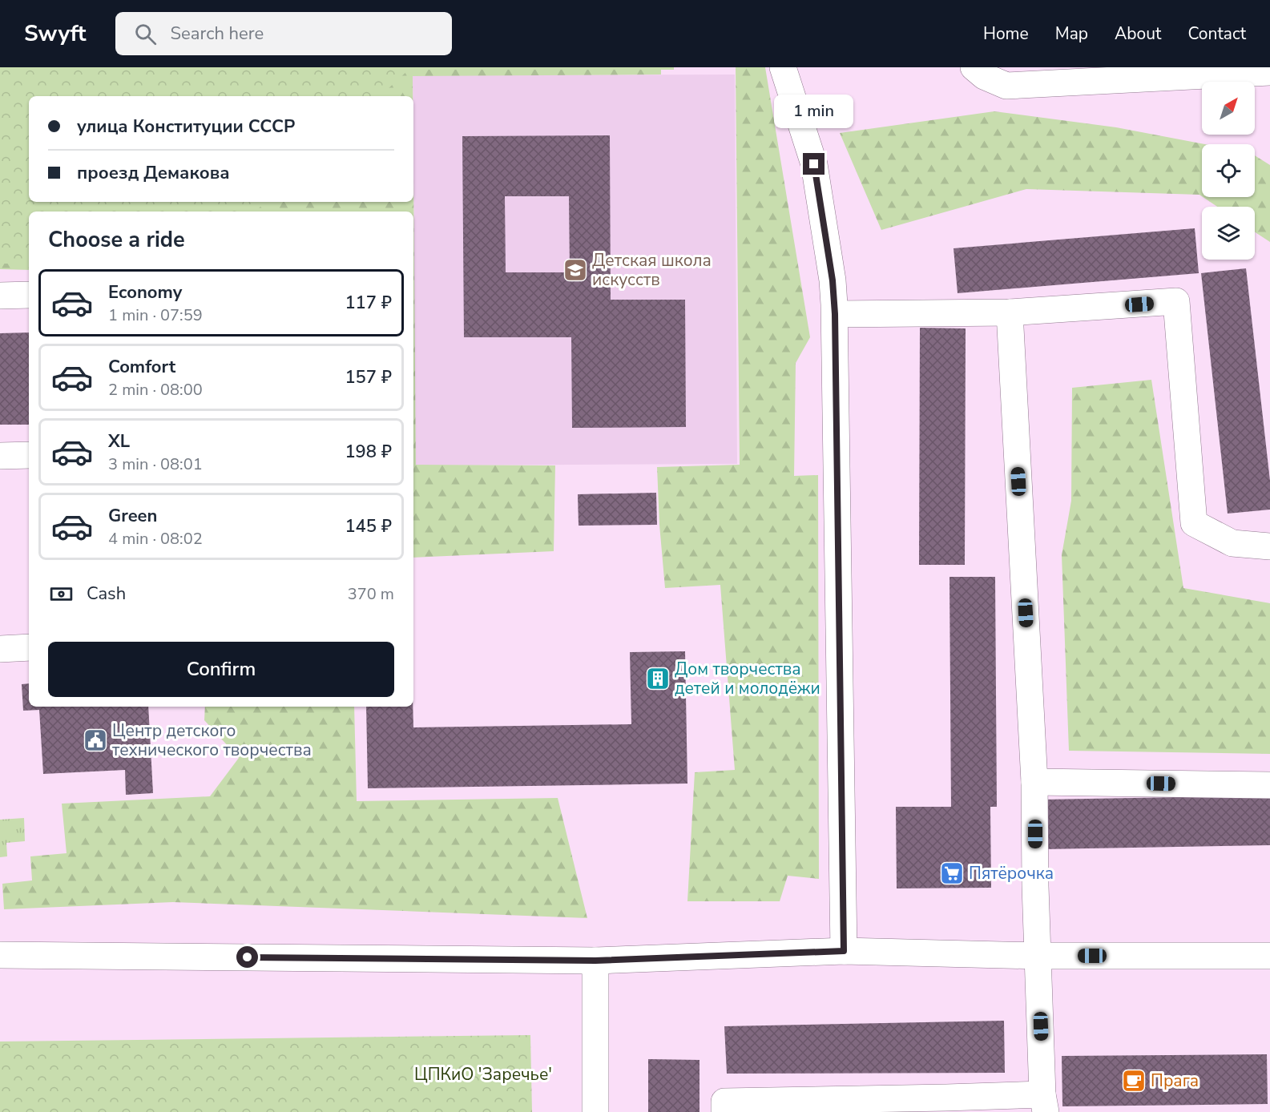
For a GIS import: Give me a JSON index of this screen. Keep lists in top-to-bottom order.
{
  "parks": ["ЦПКиО 'Заречье'"],
  "places": {
    "school or university": ["Детская школа искусств"],
    "building": ["Дом творчества детей и молодёжи"],
    "public building": ["Центр детского технического творчества"],
    "supermarket": ["Пятёрочка"],
    "cafe": ["Прага"]
  },
  "north": "top right",
  "page": {
    "header": "Swyft",
    "search": "Search here",
    "nav": [
      "Home",
      "Map",
      "About",
      "Contact"
    ],
    "bubble": "1 min",
    "banner": ["улица Конституции СССР", "проезд Демакова"],
    "heading": "Choose a ride",
    "list": [
      {
        "name": "Economy",
        "note": "1 min · 07:59",
        "value": "117 ₽"
      },
      {
        "name": "Comfort",
        "note": "2 min · 08:00",
        "value": "157 ₽"
      },
      {
        "name": "XL",
        "note": "3 min · 08:01",
        "value": "198 ₽"
      },
      {
        "name": "Green",
        "note": "4 min · 08:02",
        "value": "145 ₽"
      }
    ],
    "pay": ["Cash", "370 m"],
    "buttons": "Confirm"
  }
}
